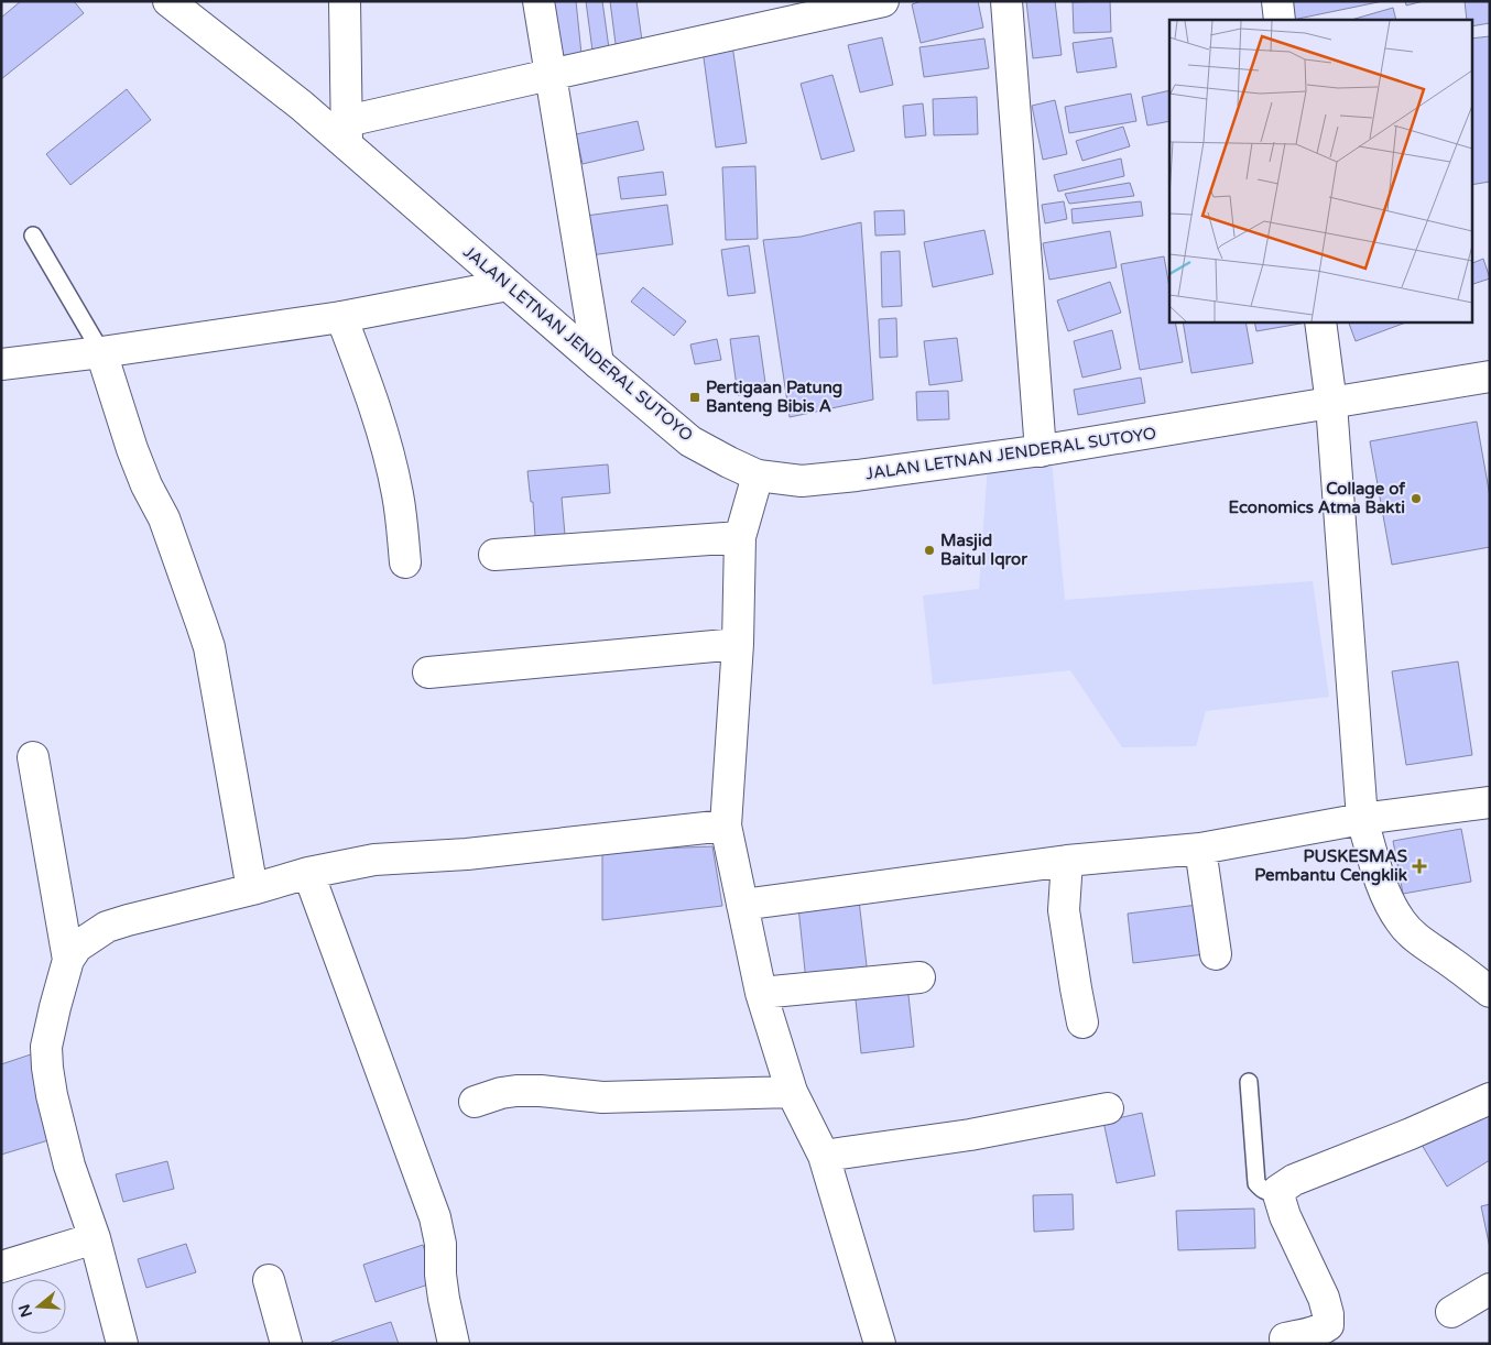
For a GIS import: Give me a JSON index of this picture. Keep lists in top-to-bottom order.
{
  "streets": {
    "street": ["JALAN LETNAN JENDERAL SUTOYO"]
  },
  "places": {
    "transit": ["Pertigaan Patung Banteng Bibis A"],
    "other": ["Collage of Economics Atma Bakti", "Masjid Baitul Iqror"],
    "health": ["PUSKESMAS Pembantu Cengklik"]
  },
  "north": "left"
}
